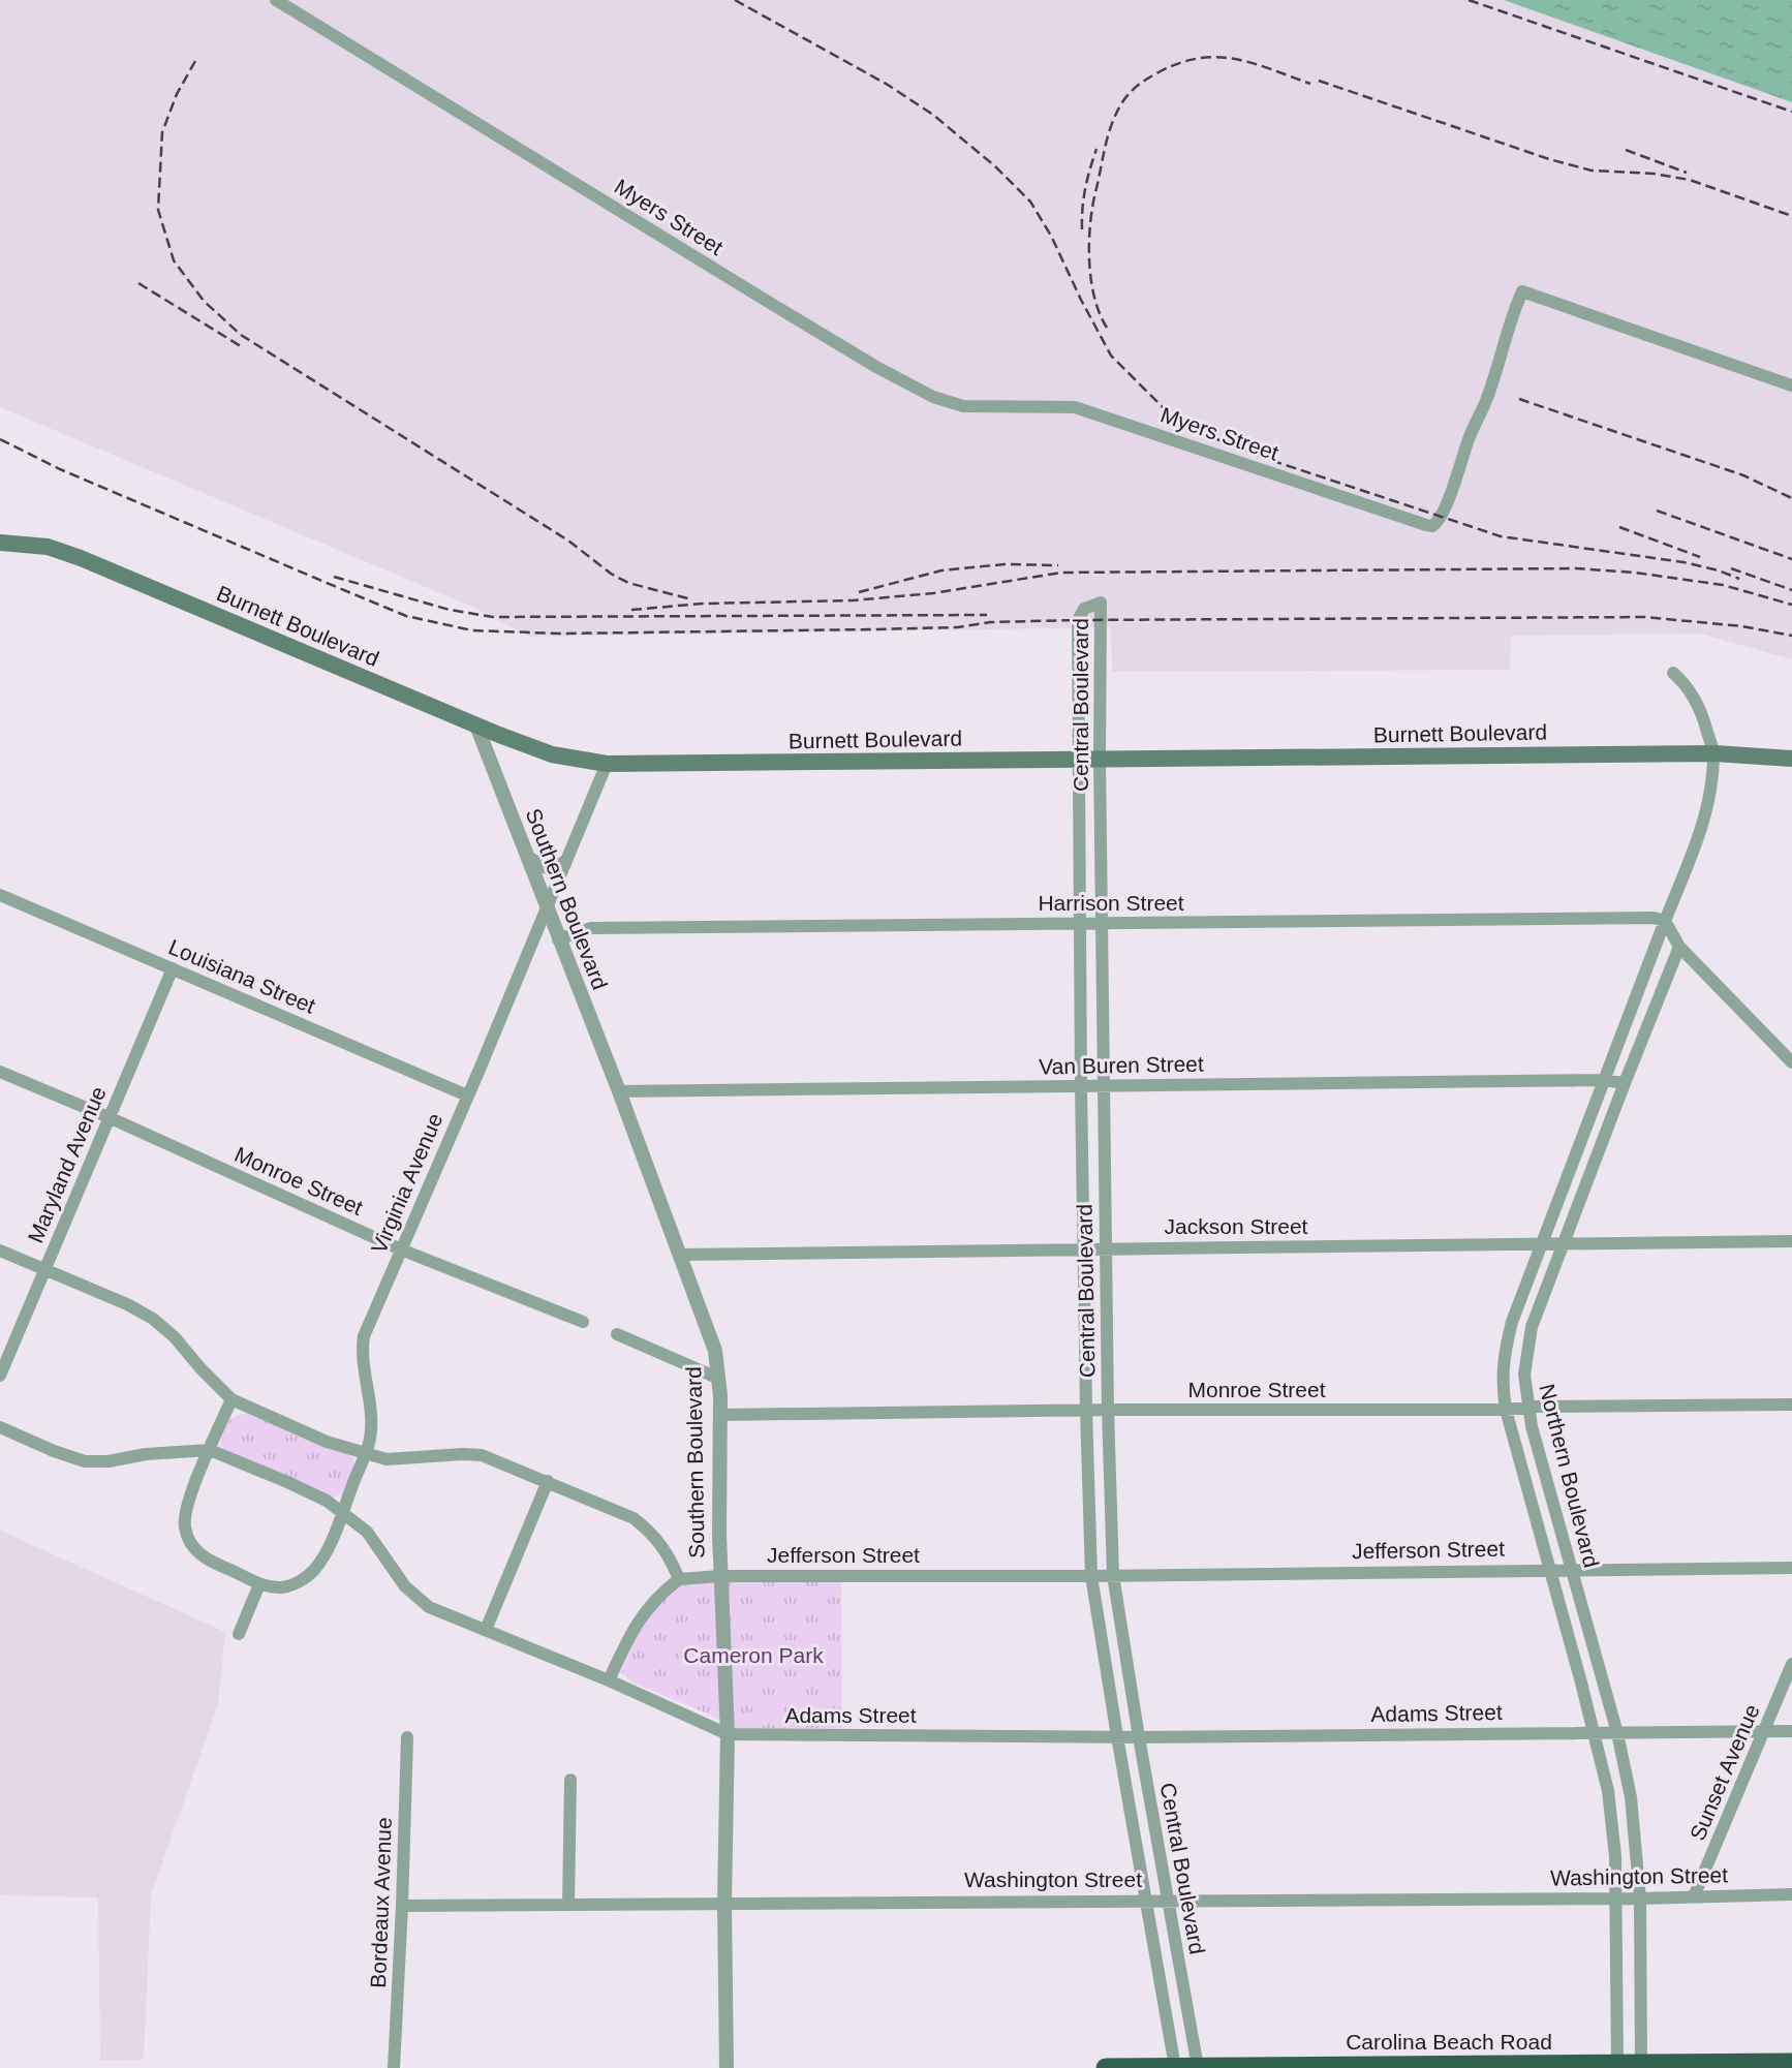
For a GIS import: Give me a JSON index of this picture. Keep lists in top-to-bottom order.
{
  "streets": {
    "highway": ["Carolina Beach Road"],
    "main road": ["Burnett Boulevard"],
    "street": [
      "Myers Street",
      "Central Boulevard",
      "Southern Boulevard",
      "Harrison Street",
      "Louisiana Street",
      "Van Buren Street",
      "Maryland Avenue",
      "Monroe Street",
      "Virginia Avenue",
      "Jackson Street",
      "Northern Boulevard",
      "Jefferson Street",
      "Adams Street",
      "Sunset Avenue",
      "Washington Street",
      "Bordeaux Avenue"
    ]
  },
  "crossings": [
    ["Burnett Boulevard", "Central Boulevard"],
    ["Burnett Boulevard", "Southern Boulevard"],
    ["Burnett Boulevard", "Virginia Avenue"],
    ["Burnett Boulevard", "Northern Boulevard"],
    ["Central Boulevard", "Harrison Street"],
    ["Central Boulevard", "Van Buren Street"],
    ["Central Boulevard", "Monroe Street"],
    ["Central Boulevard", "Jackson Street"],
    ["Central Boulevard", "Jefferson Street"],
    ["Central Boulevard", "Adams Street"],
    ["Central Boulevard", "Washington Street"],
    ["Central Boulevard", "Carolina Beach Road"],
    ["Southern Boulevard", "Harrison Street"],
    ["Southern Boulevard", "Van Buren Street"],
    ["Southern Boulevard", "Monroe Street"],
    ["Southern Boulevard", "Virginia Avenue"],
    ["Southern Boulevard", "Jackson Street"],
    ["Southern Boulevard", "Jefferson Street"],
    ["Southern Boulevard", "Adams Street"],
    ["Southern Boulevard", "Washington Street"],
    ["Harrison Street", "Northern Boulevard"],
    ["Louisiana Street", "Maryland Avenue"],
    ["Louisiana Street", "Virginia Avenue"],
    ["Van Buren Street", "Northern Boulevard"],
    ["Maryland Avenue", "Monroe Street"],
    ["Monroe Street", "Virginia Avenue"],
    ["Monroe Street", "Northern Boulevard"],
    ["Virginia Avenue", "Adams Street"],
    ["Jackson Street", "Northern Boulevard"],
    ["Northern Boulevard", "Jefferson Street"],
    ["Northern Boulevard", "Adams Street"],
    ["Northern Boulevard", "Washington Street"],
    ["Northern Boulevard", "Carolina Beach Road"],
    ["Adams Street", "Sunset Avenue"],
    ["Sunset Avenue", "Washington Street"],
    ["Washington Street", "Bordeaux Avenue"]
  ],
  "parks": ["Cameron Park"]
}
